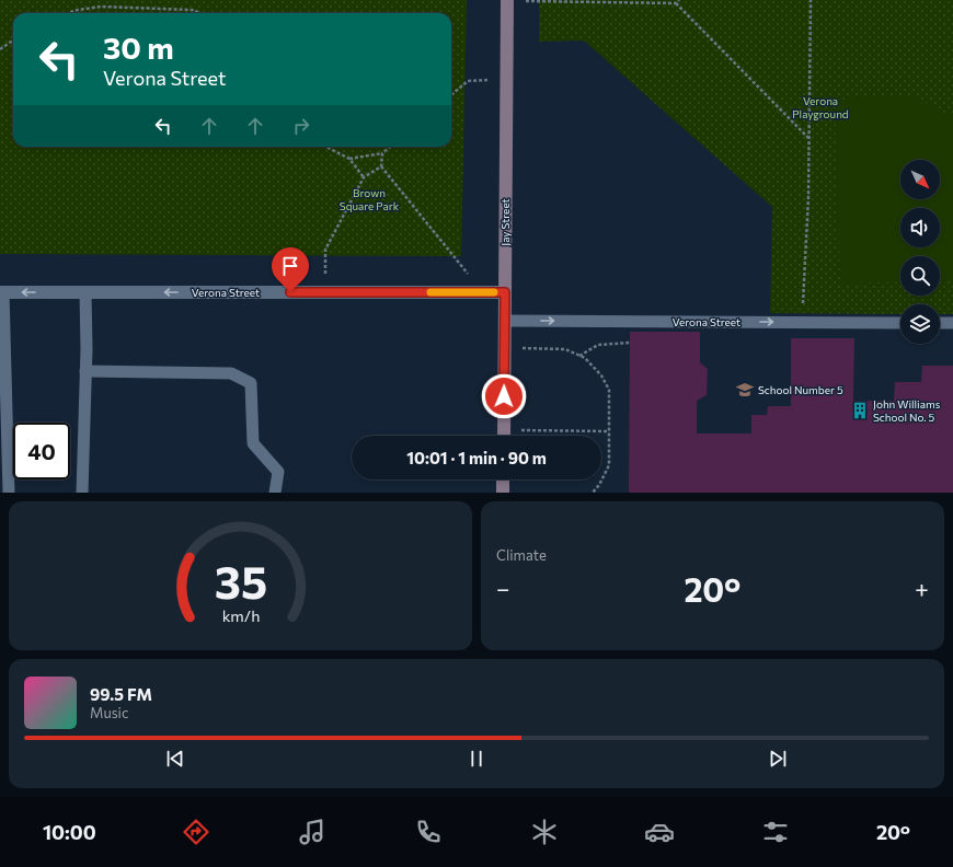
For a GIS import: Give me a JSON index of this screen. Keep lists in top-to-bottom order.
{
  "streets": {
    "street": ["Jay Street", "Verona Street"]
  },
  "crossings": [
    ["Jay Street", "Verona Street"]
  ],
  "parks": ["Verona Playground", "Brown Square Park"],
  "places": {
    "school or university": ["School Number 5"],
    "building": ["John Williams School No. 5"]
  },
  "north": "bottom right",
  "page": {
    "turn": ["30 m", "Verona Street"],
    "limit": "40",
    "trip": "10:01 · 1 min · 90 m",
    "tile": "Climate",
    "heat": ["−", "20°", "+"],
    "song": ["99.5 FM", "Music"],
    "tabs": ["10:00", "20°"],
    "gauge": ["35", "km/h"]
  }
}
